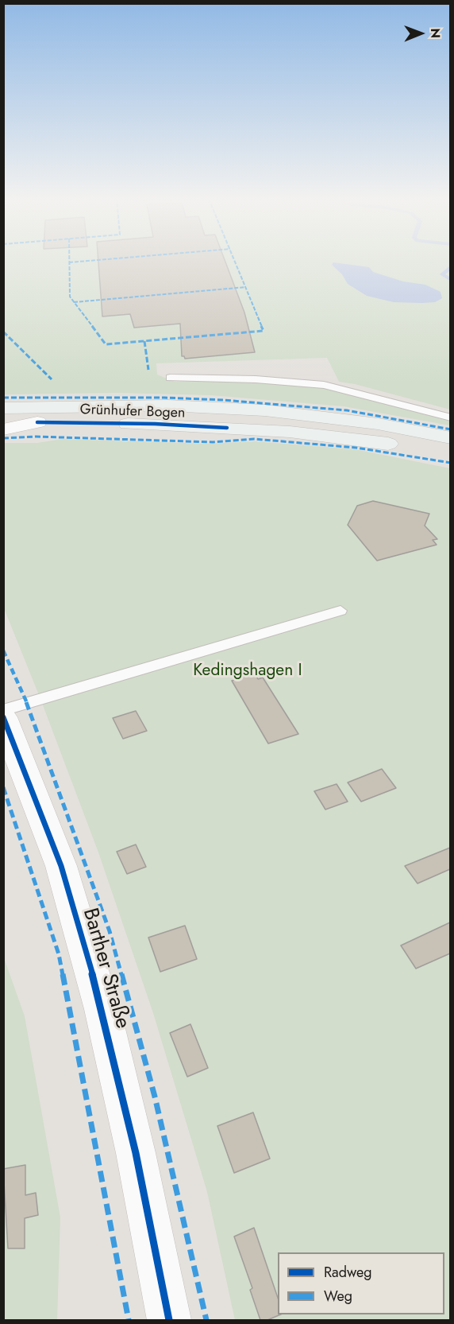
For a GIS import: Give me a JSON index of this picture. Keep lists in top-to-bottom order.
{
  "streets": {
    "main road": ["Grünhufer Bogen"],
    "street": ["Barther Straße"]
  },
  "parks": ["Kedingshagen I"],
  "legend": ["Radweg", "Weg"],
  "north": "right"
}
